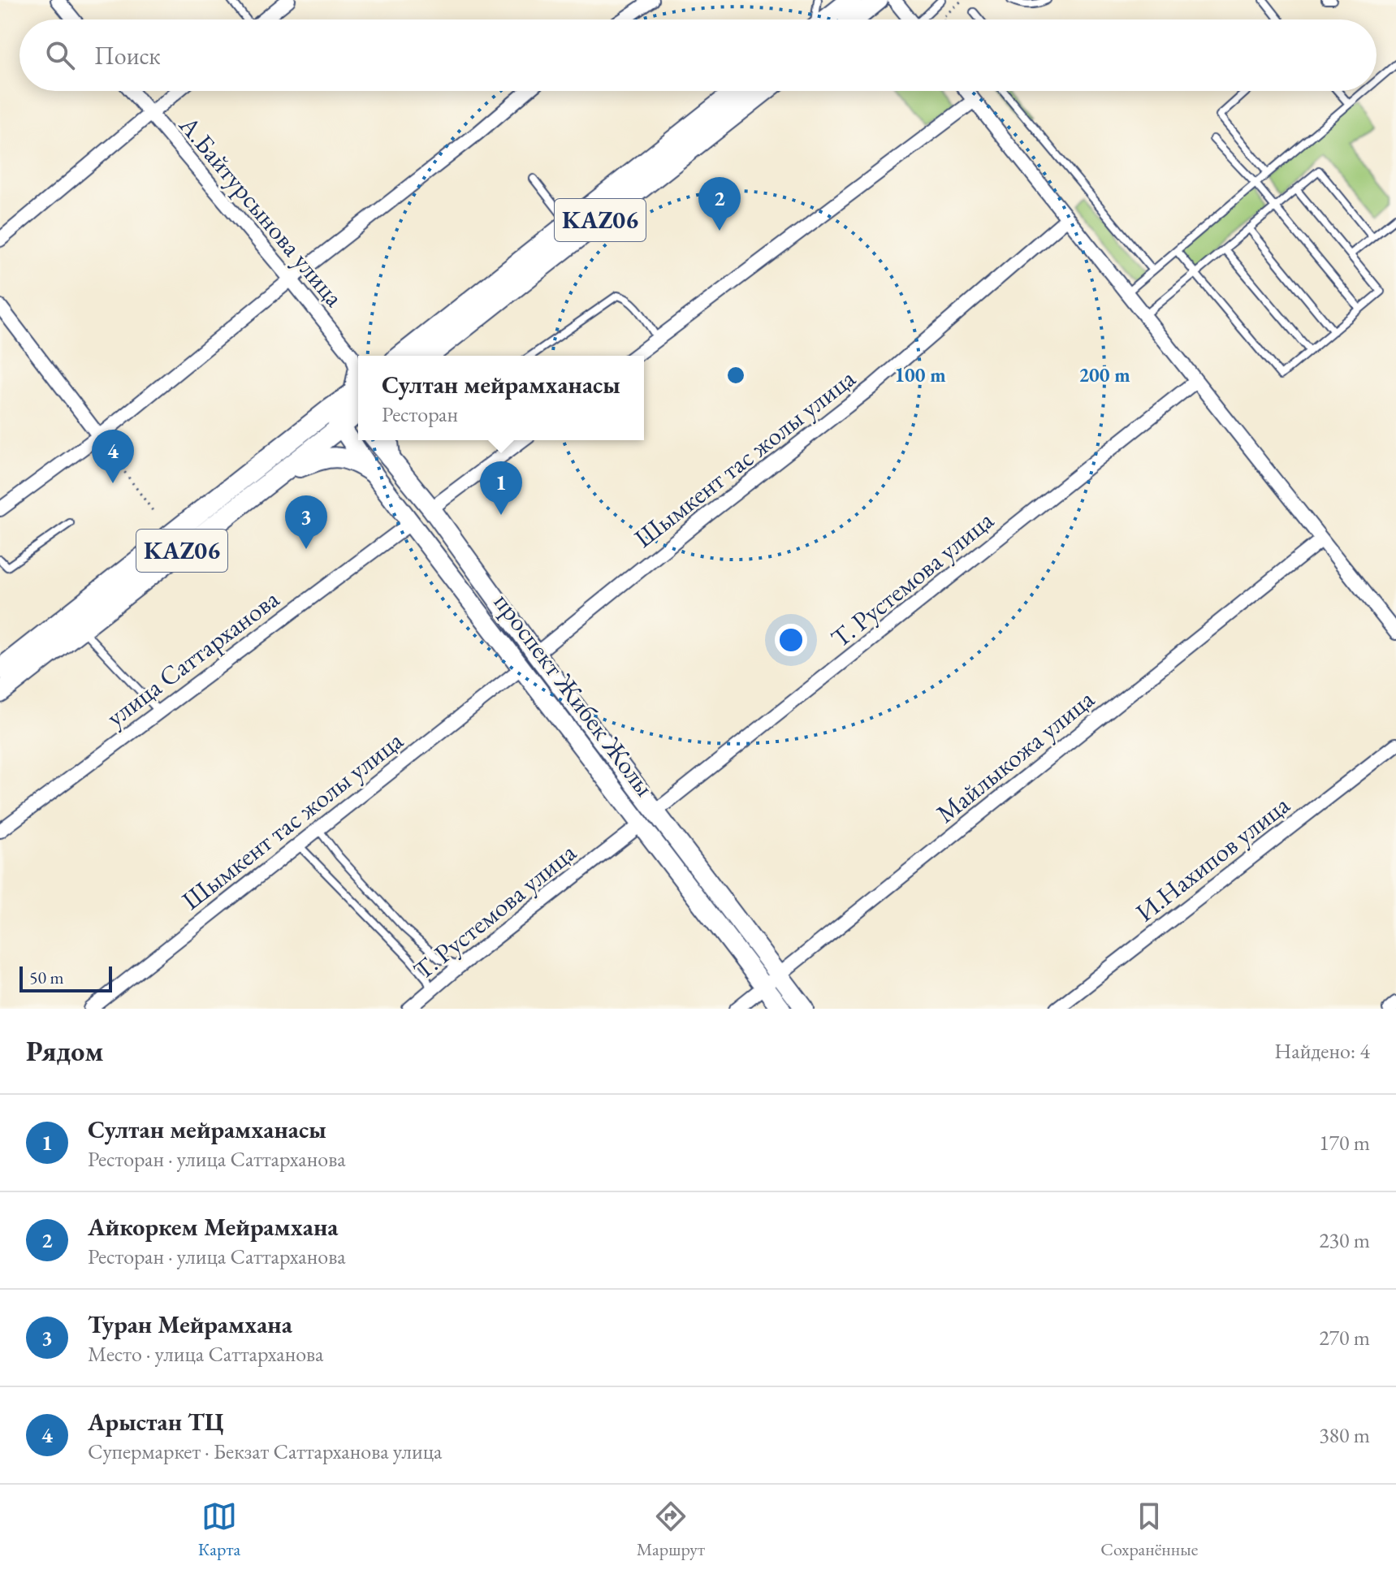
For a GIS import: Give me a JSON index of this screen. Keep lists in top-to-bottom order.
{
  "streets": {
    "main road": ["KАZ06"],
    "street": [
      "А.Байтурсынова улица",
      "Шымкент тас жолы улица",
      "Т. Рустемова улица",
      "улица Саттарханова",
      "проспект Жибек Жолы",
      "Майлыкожа улица",
      "И.Нахипов улица"
    ]
  },
  "crossings": [
    ["А.Байтурсынова улица", "KАZ06"],
    ["KАZ06", "проспект Жибек Жолы"],
    ["Шымкент тас жолы улица", "проспект Жибек Жолы"],
    ["Т. Рустемова улица", "проспект Жибек Жолы"],
    ["улица Саттарханова", "проспект Жибек Жолы"],
    ["проспект Жибек Жолы", "Майлыкожа улица"]
  ],
  "scale_bar": "50 m",
  "page": {
    "search": "Поиск",
    "pins": [
      "2",
      "4",
      "1",
      "3"
    ],
    "popup": ["Султан мейрамханасы", "Ресторан"],
    "scale": "50 m",
    "heading": ["Рядом", "Найдено: 4"],
    "list": [
      {
        "mark": "1",
        "name": "Султан мейрамханасы",
        "note": "Ресторан · улица Саттарханова",
        "value": "170 m"
      },
      {
        "mark": "2",
        "name": "Айкоркем Мейрамхана",
        "note": "Ресторан · улица Саттарханова",
        "value": "230 m"
      },
      {
        "mark": "3",
        "name": "Туран Мейрамхана",
        "note": "Место · улица Саттарханова",
        "value": "270 m"
      },
      {
        "mark": "4",
        "name": "Арыстан ТЦ",
        "note": "Супермаркет · Бекзат Саттарханова улица",
        "value": "380 m"
      }
    ],
    "nav": ["Карта", "Маршрут", "Сохранённые"]
  },
  "rings": ["100 m", "200 m"]
}
